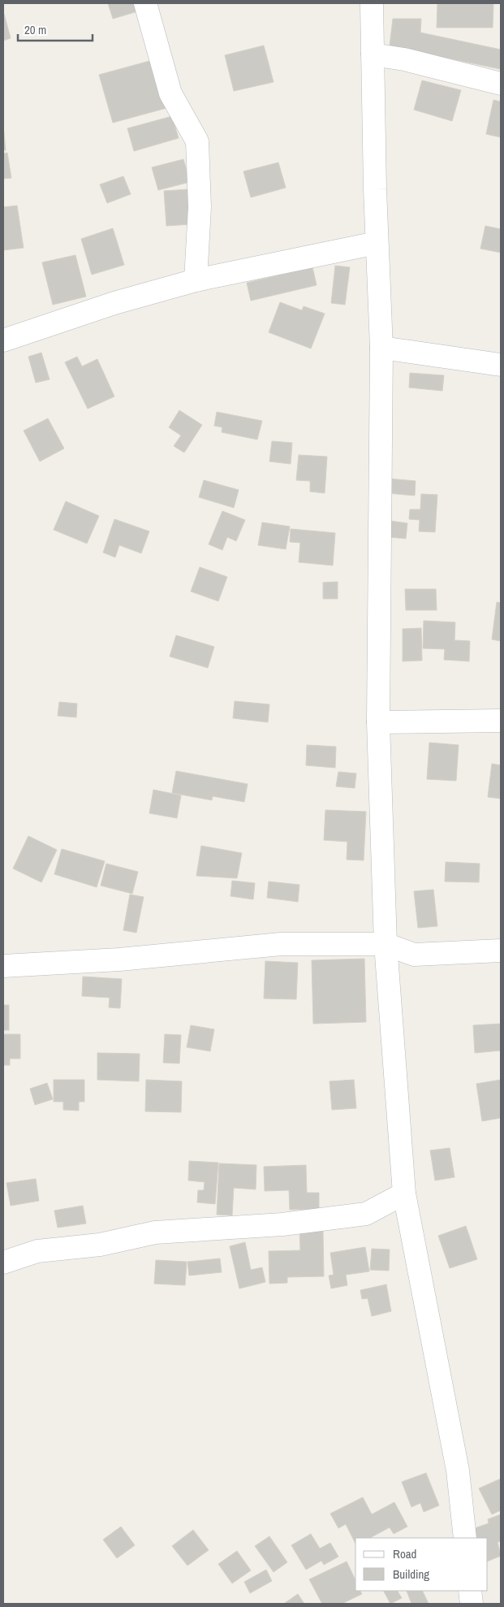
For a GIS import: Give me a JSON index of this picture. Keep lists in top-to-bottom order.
{
  "legend": ["Road", "Building"],
  "scale_bar": "20 m"
}
